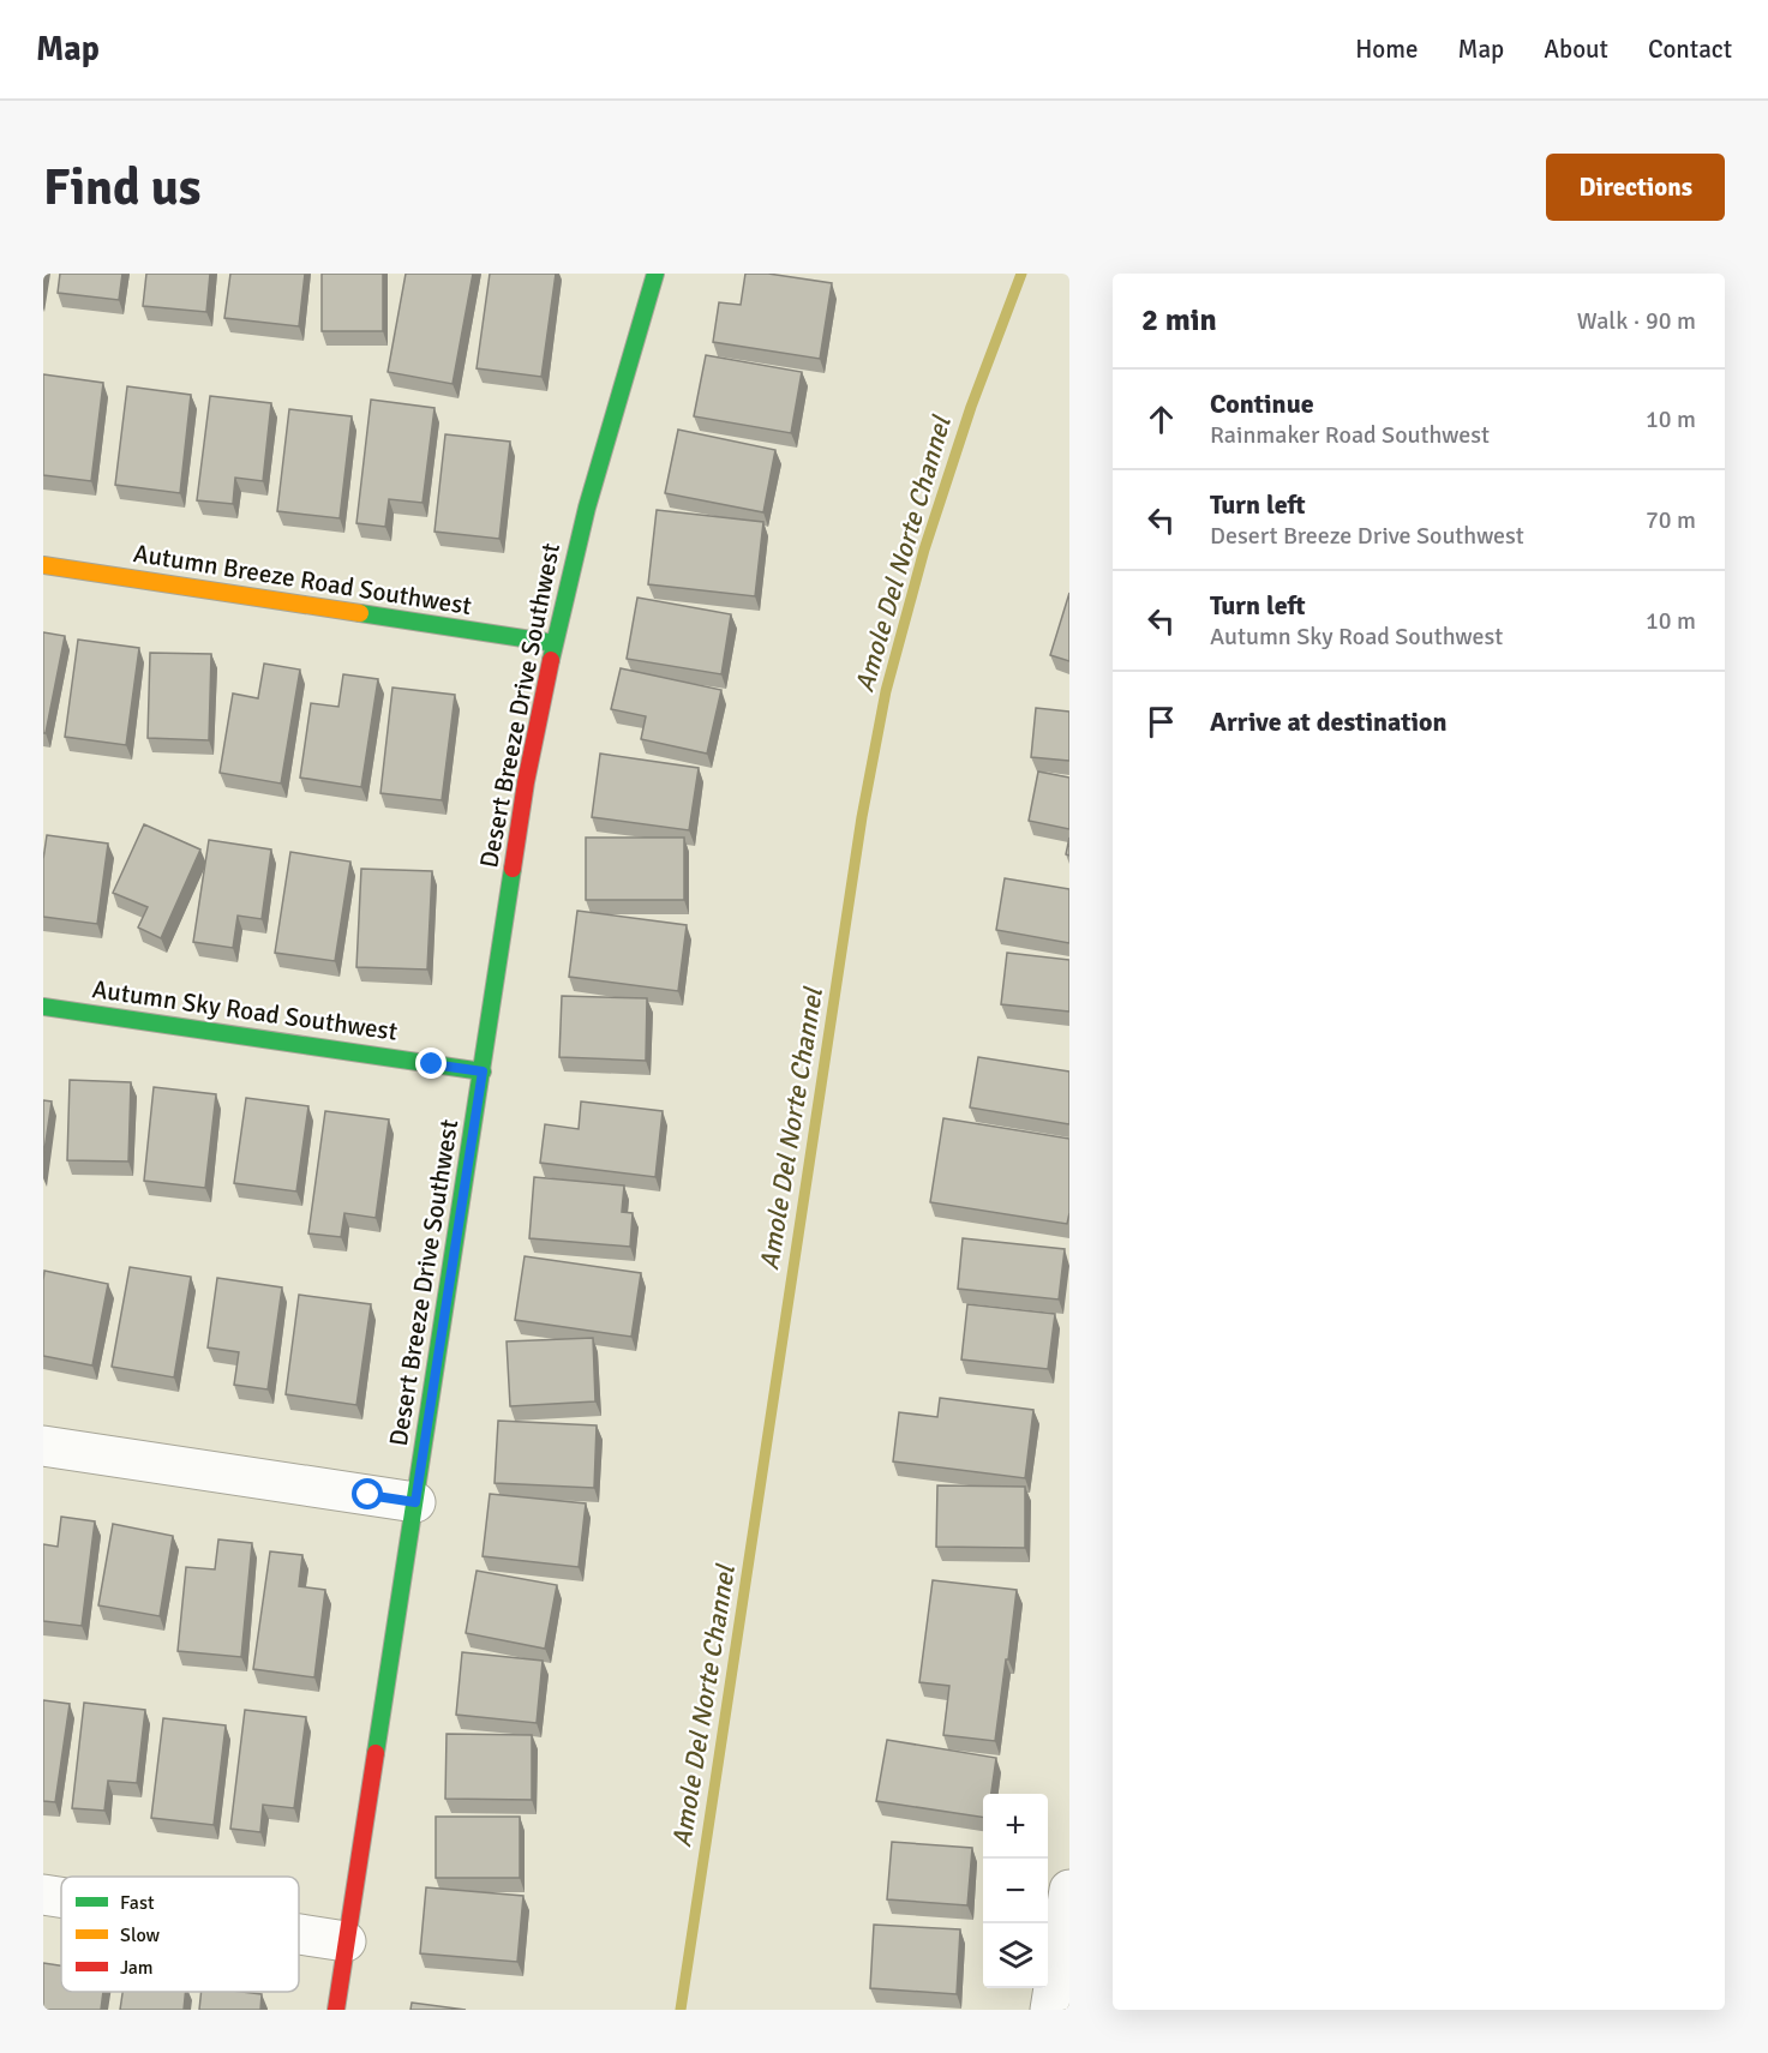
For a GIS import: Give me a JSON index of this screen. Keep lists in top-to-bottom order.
{
  "streets": {
    "street": ["Autumn Breeze Road Southwest", "Desert Breeze Drive Southwest", "Autumn Sky Road Southwest"]
  },
  "crossings": [
    ["Autumn Breeze Road Southwest", "Desert Breeze Drive Southwest"],
    ["Desert Breeze Drive Southwest", "Autumn Sky Road Southwest"]
  ],
  "water": ["Amole Del Norte Channel"],
  "legend": ["Fast", "Slow", "Jam"],
  "page": {
    "header": "Map",
    "nav": [
      "Home",
      "Map",
      "About",
      "Contact"
    ],
    "buttons": "Directions",
    "title": "Find us",
    "heading": ["2 min", "Walk · 90 m"],
    "list": [
      ["Continue", "Rainmaker Road Southwest", "10 m"],
      ["Turn left", "Desert Breeze Drive Southwest", "70 m"],
      ["Turn left", "Autumn Sky Road Southwest", "10 m"],
      "Arrive at destination"
    ],
    "map_buttons": ["+", "−"]
  }
}
